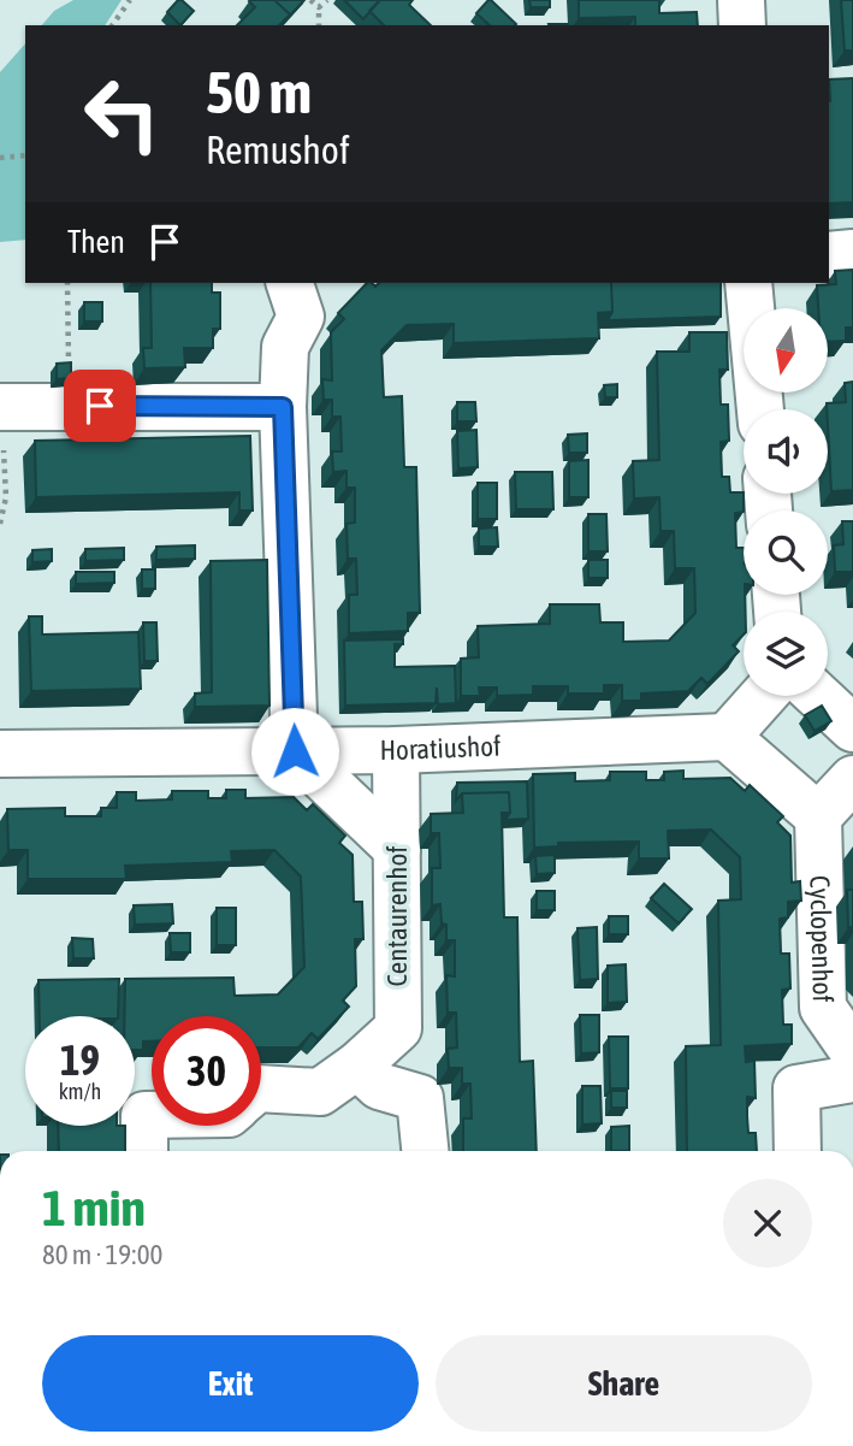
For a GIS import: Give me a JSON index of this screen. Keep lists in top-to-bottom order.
{
  "streets": {
    "street": ["Horatiushof", "Centaurenhof", "Cyclopenhof"]
  },
  "crossings": [
    ["Horatiushof", "Centaurenhof"]
  ],
  "north": "bottom",
  "page": {
    "turn": ["50 m", "Remushof"],
    "then": "Then",
    "speed": "19 km/h",
    "limit": "30",
    "heading": ["1 min", "80 m · 19:00"],
    "buttons": ["Exit", "Share"]
  }
}
